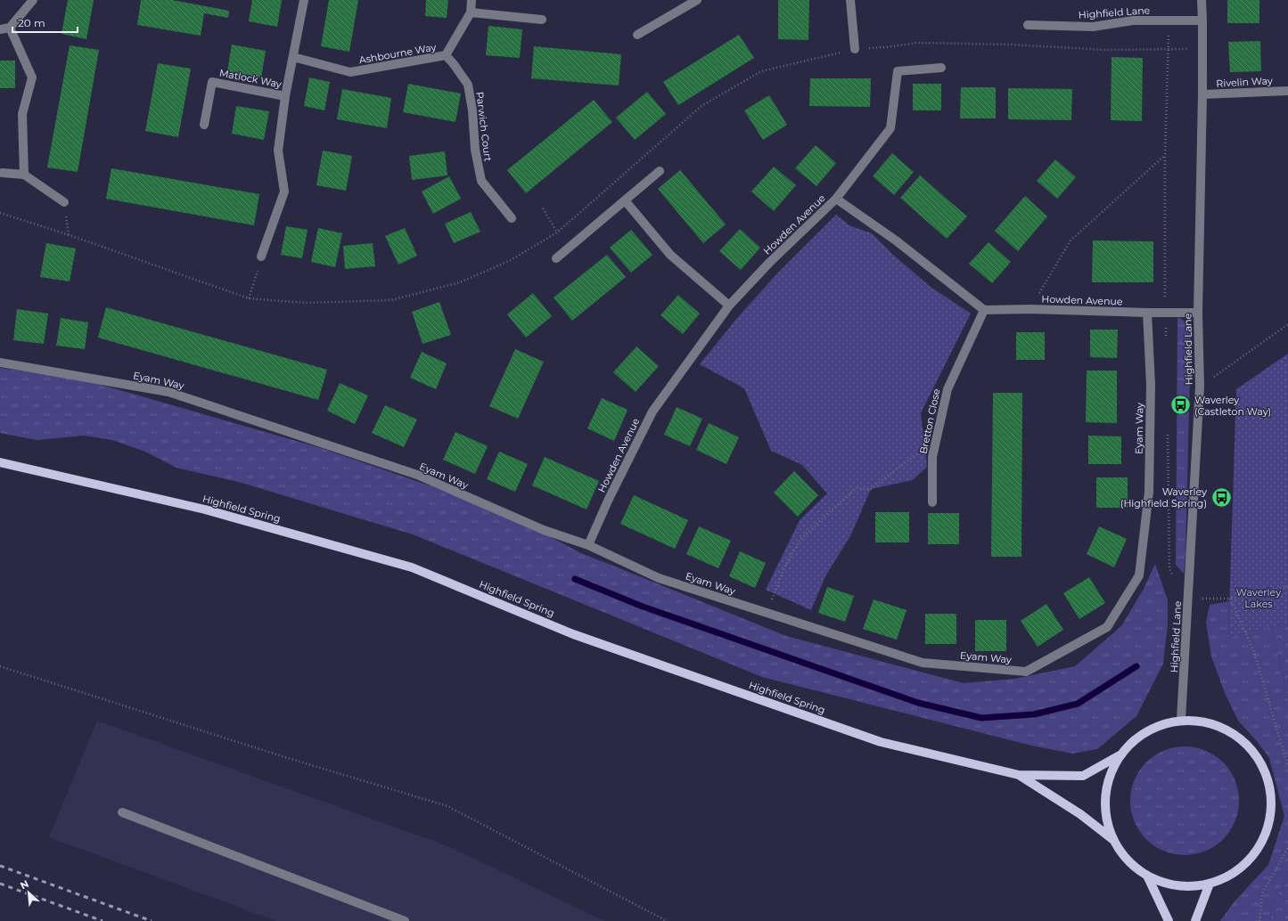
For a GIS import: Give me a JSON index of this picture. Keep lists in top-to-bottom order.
{
  "streets": {
    "main road": ["Highfield Spring"],
    "street": [
      "Highfield Lane",
      "Ashbourne Way",
      "Matlock Way",
      "Rivelin Way",
      "Parwich Court",
      "Howden Avenue",
      "Eyam Way",
      "Bretton Close"
    ]
  },
  "crossings": [
    ["Highfield Lane", "Rivelin Way"],
    ["Highfield Lane", "Howden Avenue"],
    ["Ashbourne Way", "Matlock Way"],
    ["Ashbourne Way", "Parwich Court"],
    ["Howden Avenue", "Eyam Way"],
    ["Howden Avenue", "Bretton Close"]
  ],
  "parks": ["Waverley Lakes"],
  "places": {
    "bus stop": ["Waverley (Castleton Way)", "Waverley (Highfield Spring)"]
  },
  "scale_bar": "20 m",
  "north": "top left"
}
